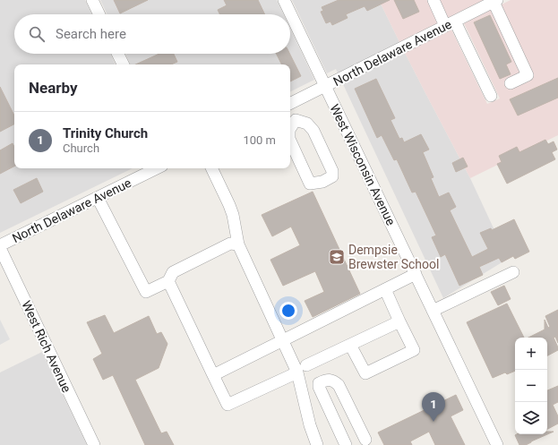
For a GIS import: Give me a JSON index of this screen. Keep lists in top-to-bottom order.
{
  "streets": {
    "street": ["North Delaware Avenue", "West Wisconsin Avenue", "West Rich Avenue"]
  },
  "crossings": [
    ["North Delaware Avenue", "West Wisconsin Avenue"],
    ["North Delaware Avenue", "West Rich Avenue"]
  ],
  "places": {
    "school or university": ["Dempsie Brewster School"]
  },
  "page": {
    "search": "Search here",
    "heading": "Nearby",
    "list": [
      {
        "mark": "1",
        "name": "Trinity Church",
        "note": "Church",
        "value": "100 m"
      }
    ],
    "map_buttons": ["+", "−"],
    "pins": "1"
  }
}
